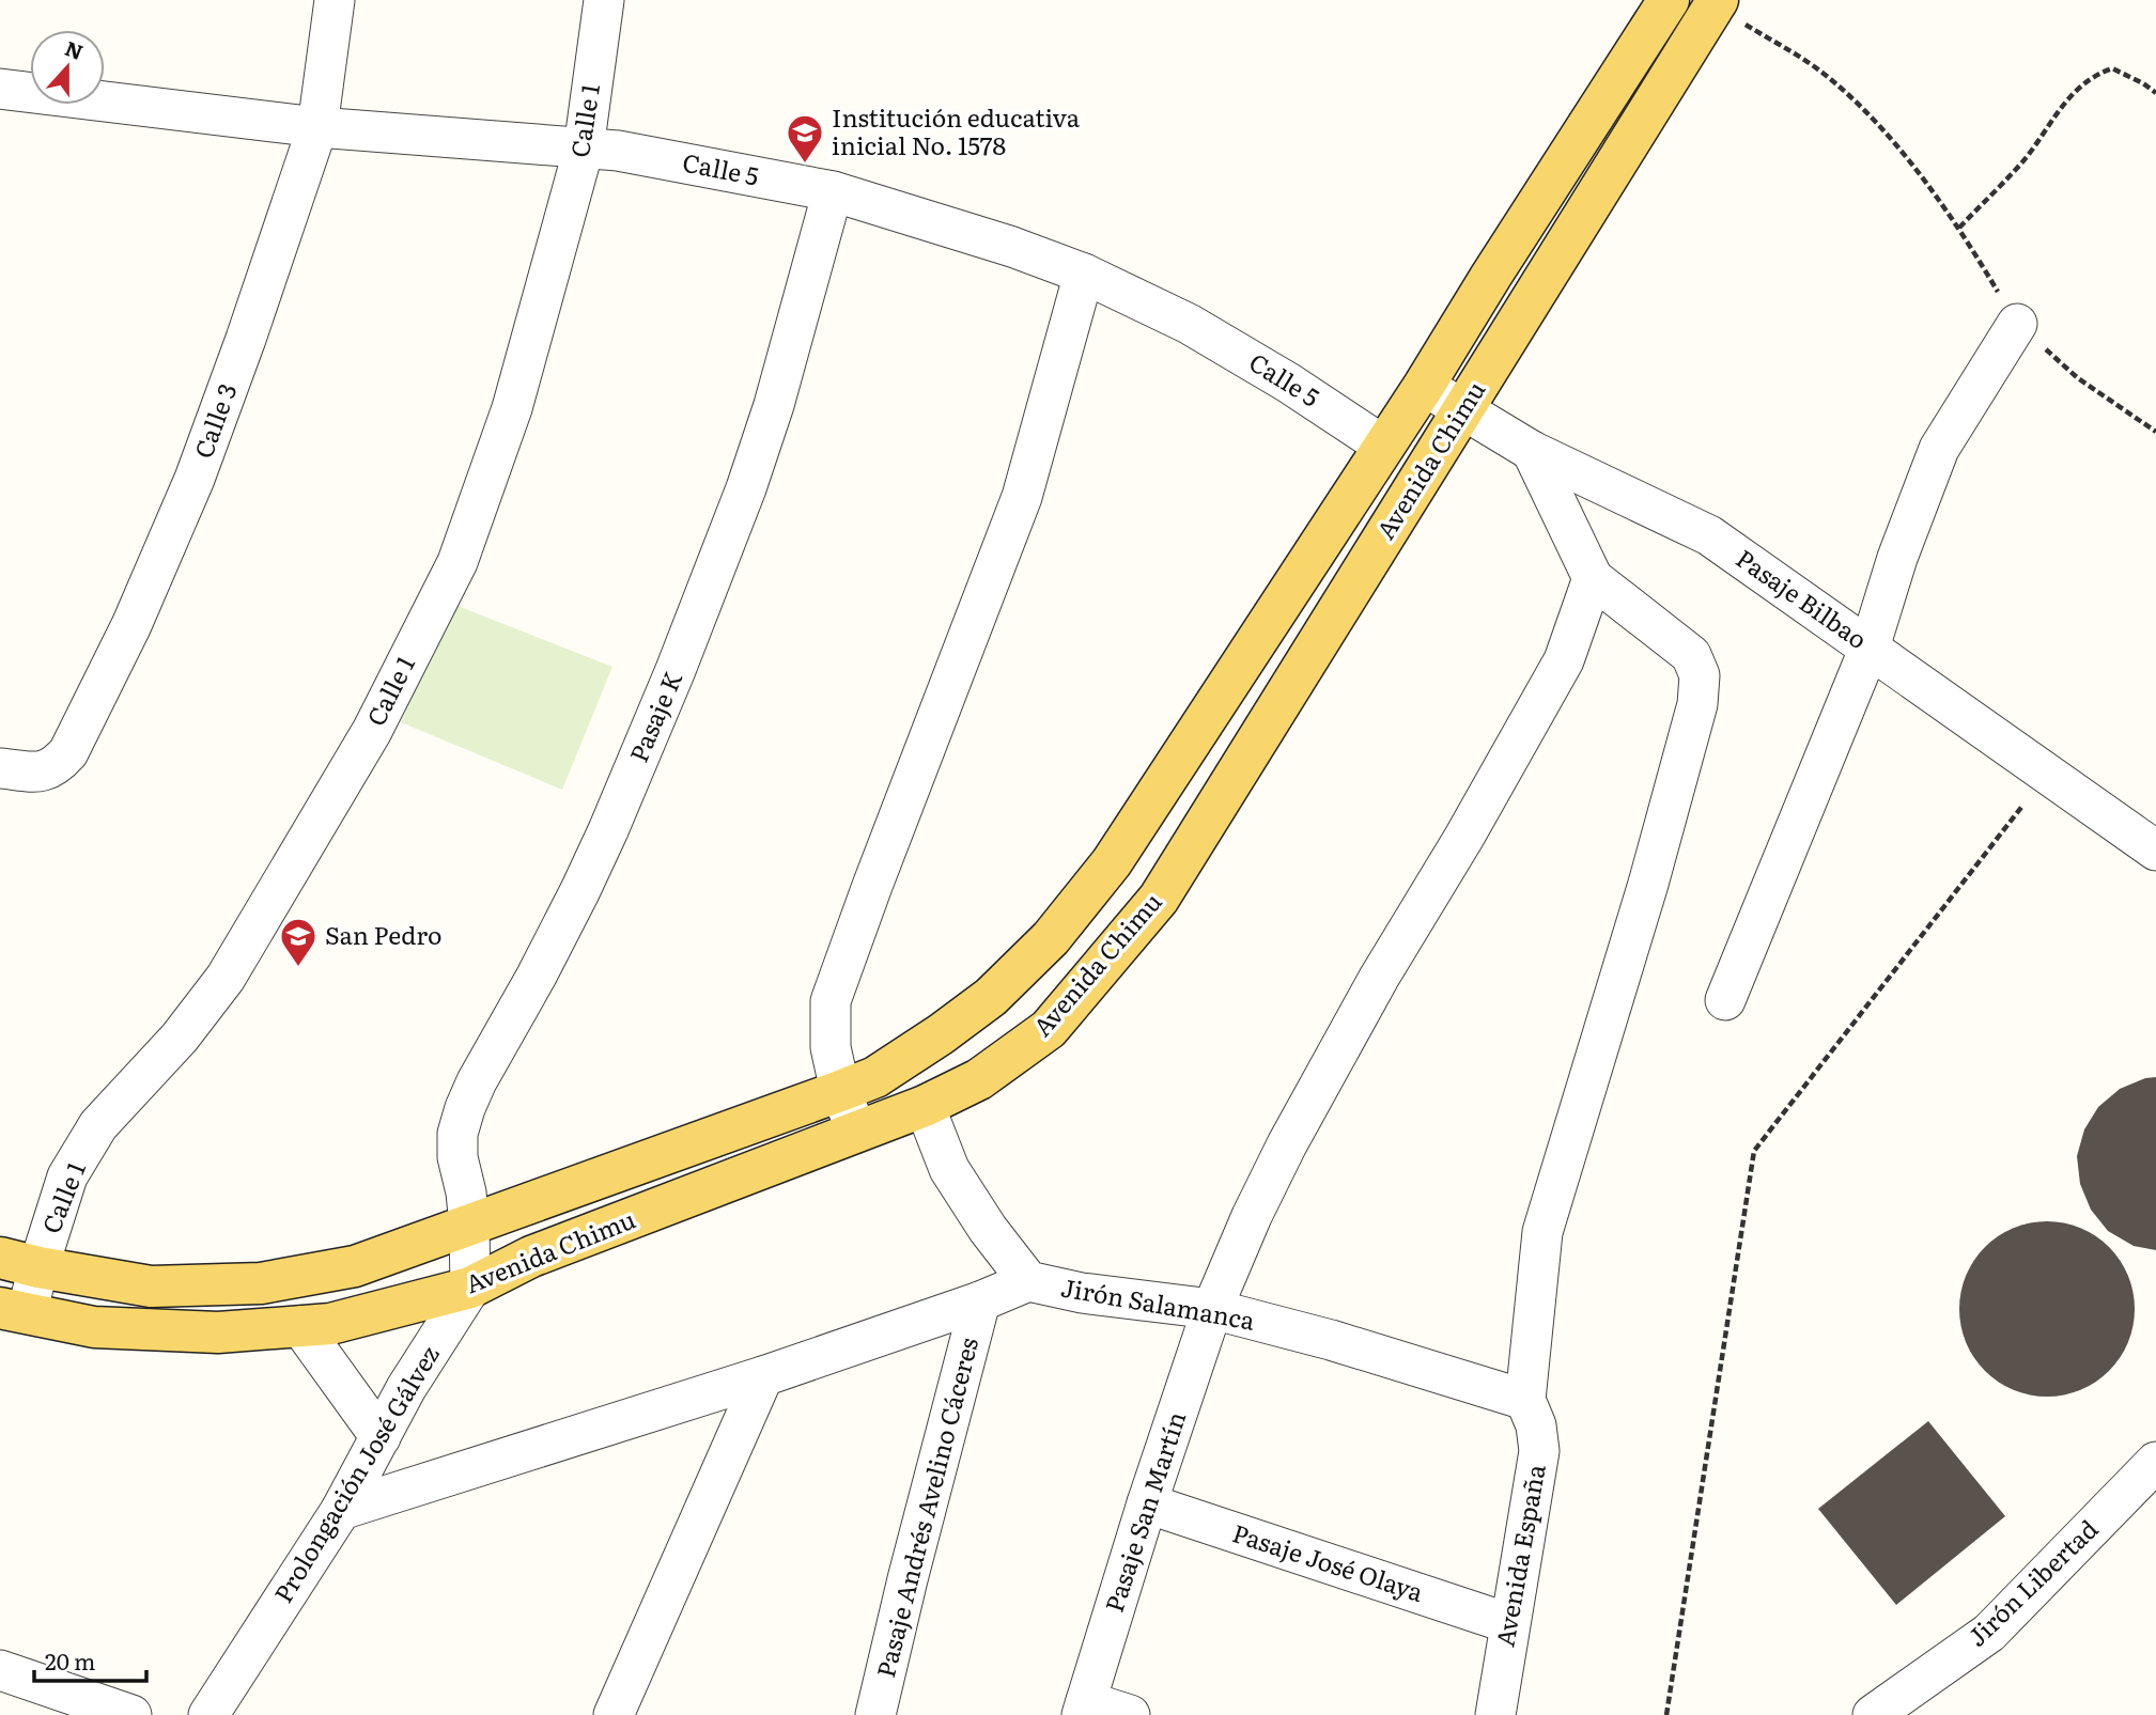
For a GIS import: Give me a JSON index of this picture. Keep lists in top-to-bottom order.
{
  "streets": {
    "main road": ["Avenida Chimu"],
    "street": [
      "Calle 1",
      "Calle 5",
      "Calle 3",
      "Pasaje Bilbao",
      "Pasaje K",
      "Jirón Salamanca",
      "Prolongación José Gálvez",
      "Pasaje Andrés Avelino Cáceres",
      "Pasaje San Martín",
      "Avenida España",
      "Pasaje José Olaya",
      "Jirón Libertad"
    ]
  },
  "crossings": [
    ["Calle 1", "Calle 5"],
    ["Calle 1", "Avenida Chimu"],
    ["Calle 5", "Calle 3"],
    ["Calle 5", "Avenida Chimu"],
    ["Calle 5", "Pasaje K"],
    ["Avenida Chimu", "Pasaje Bilbao"],
    ["Avenida Chimu", "Pasaje K"],
    ["Avenida Chimu", "Jirón Salamanca"],
    ["Avenida Chimu", "Prolongación José Gálvez"],
    ["Jirón Salamanca", "Pasaje San Martín"],
    ["Jirón Salamanca", "Avenida España"],
    ["Pasaje San Martín", "Pasaje José Olaya"],
    ["Avenida España", "Pasaje José Olaya"]
  ],
  "places": {
    "school or university": ["Institución educativa inicial No. 1578", "San Pedro"]
  },
  "scale_bar": "20 m",
  "north": "top"
}
